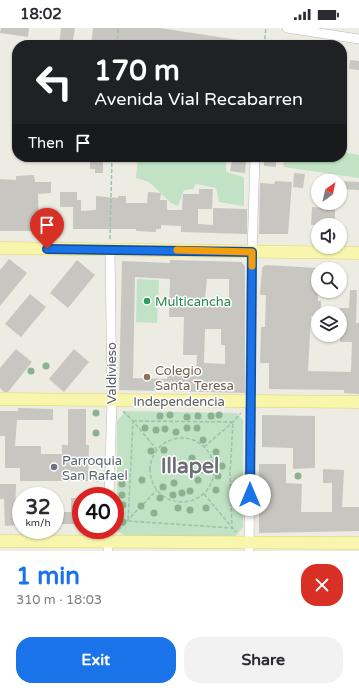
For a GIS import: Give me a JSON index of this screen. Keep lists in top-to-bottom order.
{
  "streets": {
    "main road": ["Independencia"],
    "street": ["Valdivieso"]
  },
  "crossings": [
    ["Valdivieso", "Independencia"]
  ],
  "districts": ["Illapel"],
  "places": ["Multicancha", "Colegio Santa Teresa", "Parroquia San Rafael"],
  "north": "top right",
  "page": {
    "status": "18:02",
    "turn": ["170 m", "Avenida Vial Recabarren"],
    "then": "Then",
    "speed": "32 km/h",
    "limit": "40",
    "heading": ["1 min", "310 m · 18:03"],
    "buttons": ["Exit", "Share"]
  }
}
